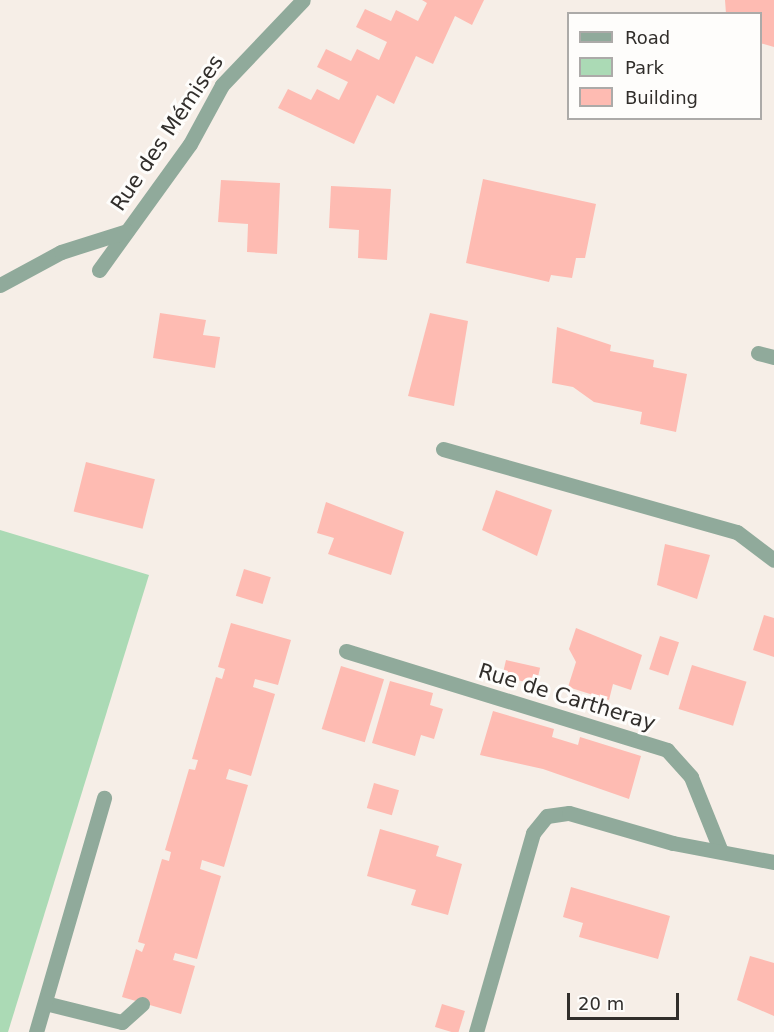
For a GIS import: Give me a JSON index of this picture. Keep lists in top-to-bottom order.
{
  "streets": {
    "street": ["Rue des Mémises", "Rue de Cartheray"]
  },
  "legend": ["Road", "Park", "Building"],
  "scale_bar": "20 m"
}
